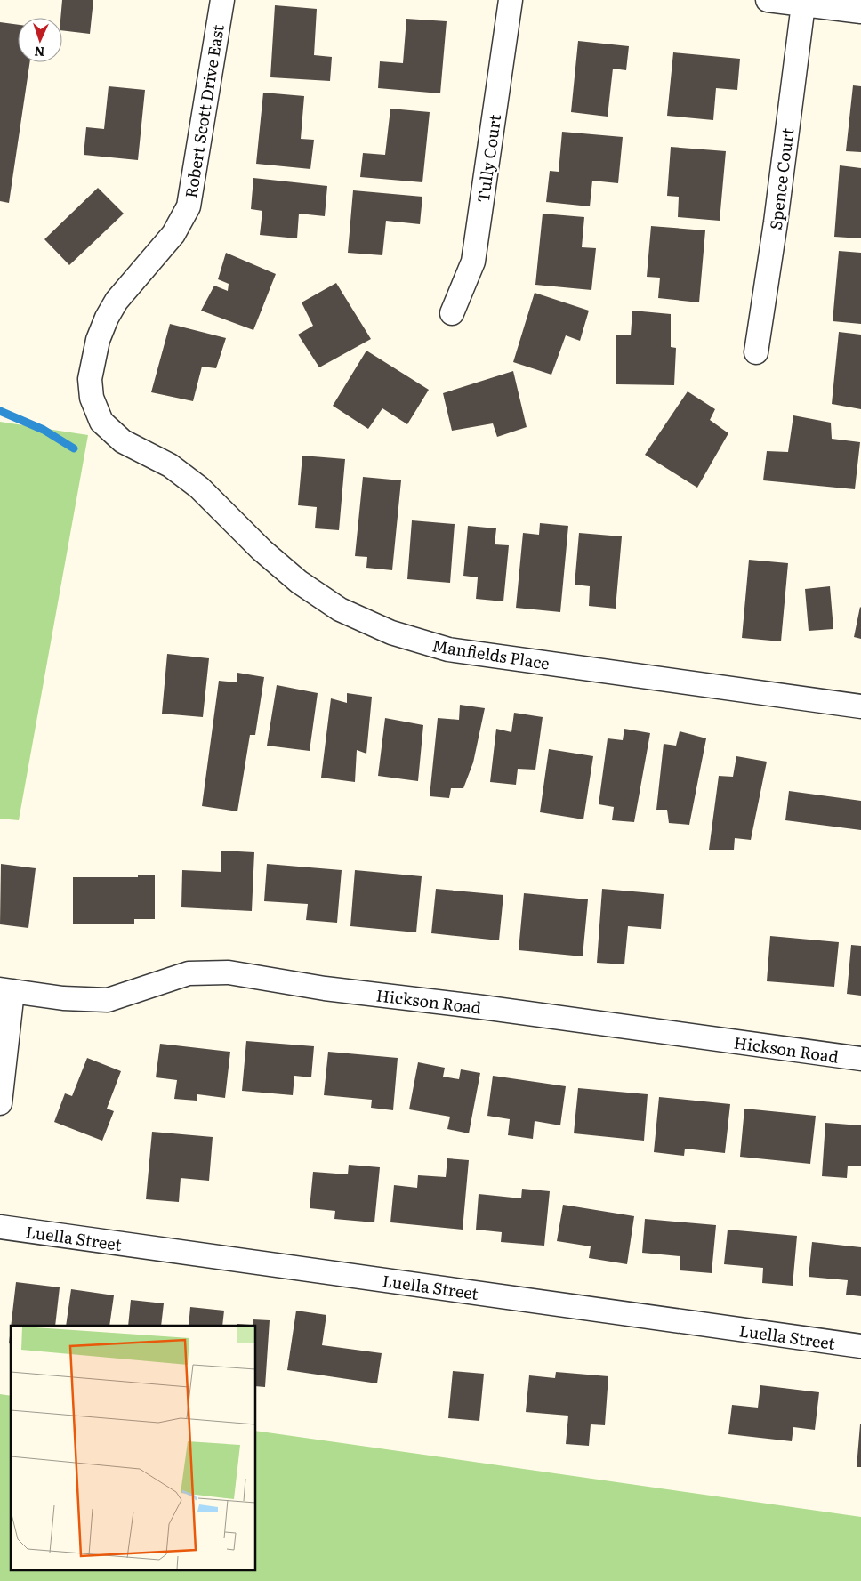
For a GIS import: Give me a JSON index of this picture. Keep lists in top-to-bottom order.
{
  "streets": {
    "street": [
      "Robert Scott Drive East",
      "Tully Court",
      "Spence Court",
      "Manfields Place",
      "Hickson Road",
      "Luella Street"
    ]
  },
  "crossings": [
    ["Robert Scott Drive East", "Manfields Place"]
  ],
  "north": "bottom"
}
